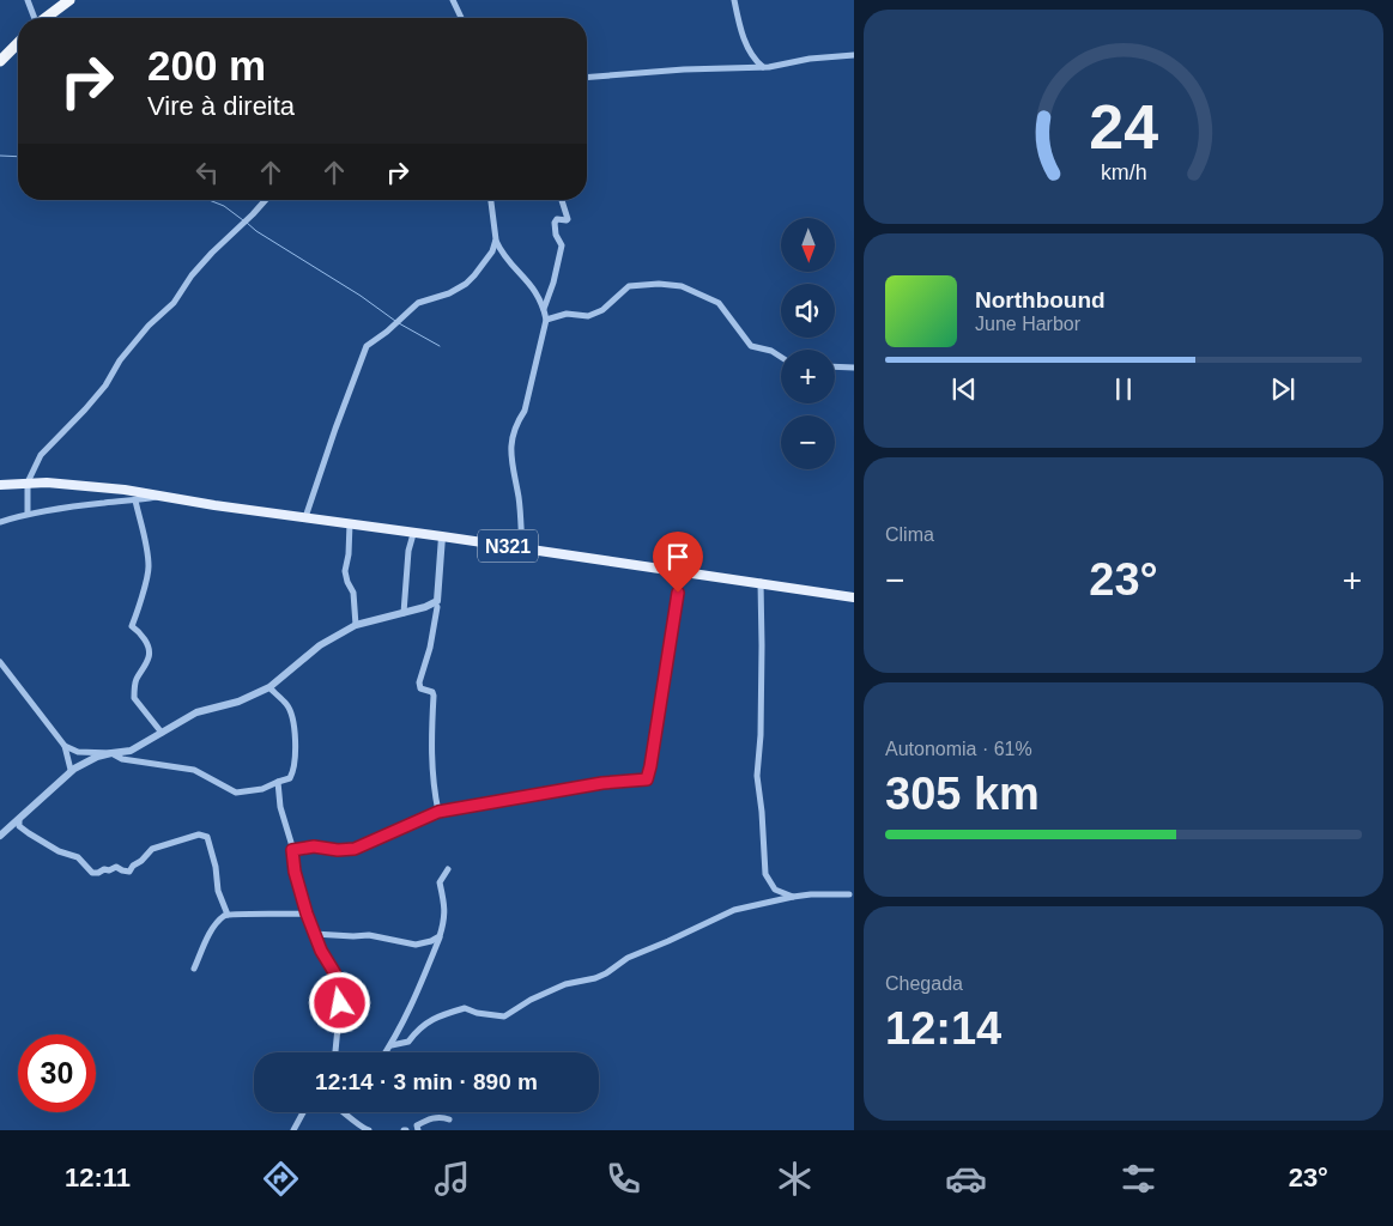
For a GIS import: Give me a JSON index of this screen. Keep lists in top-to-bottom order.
{
  "streets": {
    "main road": ["N321"]
  },
  "north": "bottom",
  "page": {
    "turn": ["200 m", "Vire à direita"],
    "map_buttons": ["+", "−"],
    "song": ["Northbound", "June Harbor"],
    "tile": [
      "Clima",
      ["Autonomia · 61%", "305 km"],
      ["Chegada", "12:14"]
    ],
    "heat": ["−", "23°", "+"],
    "limit": "30",
    "trip": "12:14 · 3 min · 890 m",
    "tabs": ["12:11", "23°"],
    "gauge": ["24", "km/h"]
  }
}
